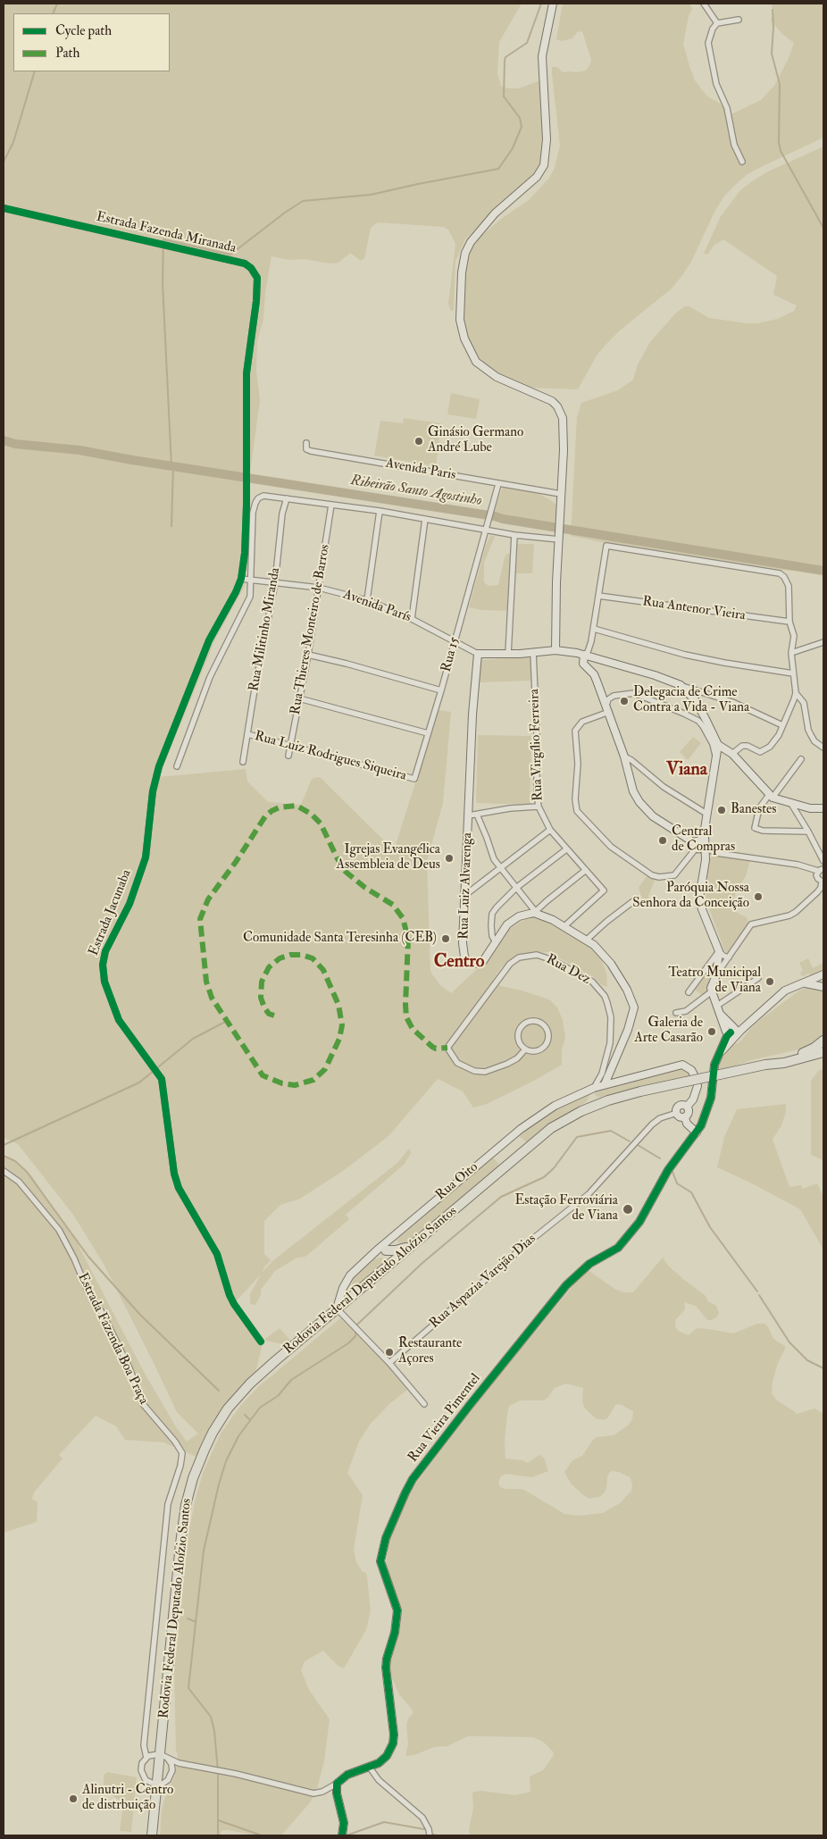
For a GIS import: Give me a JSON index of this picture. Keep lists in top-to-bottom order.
{
  "streets": {
    "highway": ["Rodovia Federal Deputado Aloízio Santos"],
    "street": [
      "Estrada Fazenda Miranada",
      "Avenida Paris",
      "Avenida París",
      "Rua Antenor Vieira",
      "Rua Militinho Miranda",
      "Rua Thieres Monteiro de Barros",
      "Rua 15",
      "Rua Virgílio Ferreira",
      "Rua Luiz Rodrigues Siqueira",
      "Rua Luiz Alvarenga",
      "Estrada Jacunaba",
      "Rua Dez",
      "Rua Oito",
      "Rua Aspazia Varejão Dias",
      "Estrada Fazenda Boa Praça",
      "Rua Vieira Pimentel"
    ]
  },
  "crossings": [
    ["Estrada Fazenda Miranada", "Estrada Jacunaba"],
    ["Avenida Paris", "Rua 15"],
    ["Avenida París", "Rua Militinho Miranda"],
    ["Avenida París", "Rua Thieres Monteiro de Barros"],
    ["Avenida París", "Rua 15"],
    ["Avenida París", "Rua Luiz Alvarenga"],
    ["Avenida París", "Estrada Jacunaba"],
    ["Rua Militinho Miranda", "Rua Luiz Rodrigues Siqueira"],
    ["Rua Thieres Monteiro de Barros", "Rua Luiz Rodrigues Siqueira"],
    ["Rua 15", "Rua Luiz Rodrigues Siqueira"],
    ["Rua Dez", "Rua Oito"],
    ["Rua Oito", "Rodovia Federal Deputado Aloízio Santos"],
    ["Rua Oito", "Rua Aspazia Varejão Dias"]
  ],
  "districts": ["Viana", "Centro"],
  "water": ["Ribeirão Santo Agostinho"],
  "places": [
    "Ginásio Germano André Lube",
    "Delegacia de Crime Contra a Vida - Viana",
    "Banestes",
    "Central de Compras",
    "Igrejas Evangélica Assembleia de Deus",
    "Paróquia Nossa Senhora da Conceição",
    "Comunidade Santa Teresinha (CEB)",
    "Teatro Municipal de Viana",
    "Galeria de Arte Casarão",
    "Estação Ferroviária de Viana",
    "Restaurante Açores",
    "Alinutri - Centro de distrbuição"
  ],
  "legend": ["Cycle path", "Path"]
}
